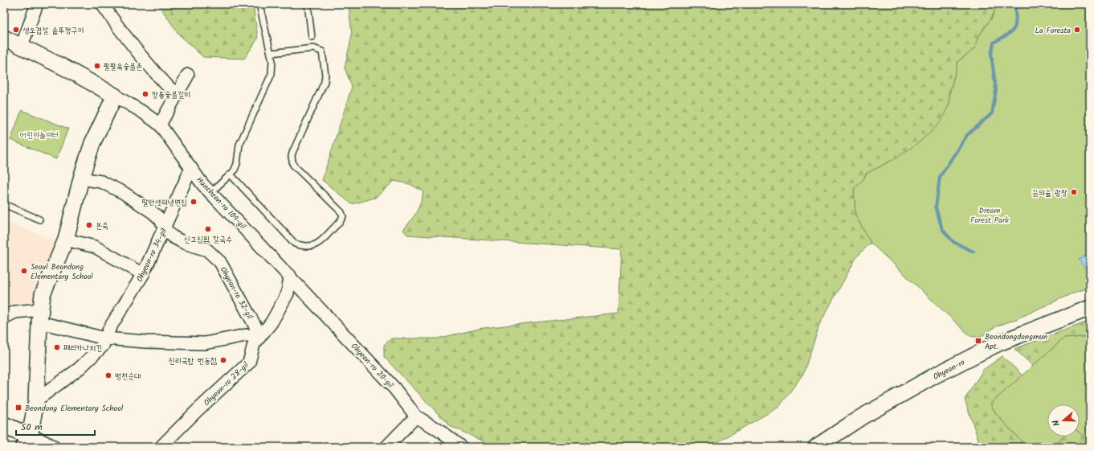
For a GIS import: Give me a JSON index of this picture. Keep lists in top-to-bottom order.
{
  "streets": {
    "street": [
      "Hancheon-ro 109-gil",
      "Ohyeon-ro 34-gil",
      "Ohyeon-ro 32-gil",
      "Ohyeon-ro 20-gil",
      "Ohyeon-ro",
      "Ohyeon-ro 28-gil"
    ]
  },
  "crossings": [
    ["Hancheon-ro 109-gil", "Ohyeon-ro 34-gil"],
    ["Hancheon-ro 109-gil", "Ohyeon-ro 20-gil"],
    ["Hancheon-ro 109-gil", "Ohyeon-ro 28-gil"],
    ["Ohyeon-ro 34-gil", "Ohyeon-ro 32-gil"],
    ["Ohyeon-ro 32-gil", "Ohyeon-ro 28-gil"],
    ["Ohyeon-ro 20-gil", "Ohyeon-ro 28-gil"]
  ],
  "parks": ["어린이놀이터", "Dream Forest Park"],
  "places": {
    "other": [
      "생오겹살 솥뚜껑구이",
      "La Foresta",
      "팔팔육숯불촌",
      "깡통숯불갈비",
      "꿈의숲 광장",
      "딸만셋의냉면집",
      "본죽",
      "신고집찜 칼국수",
      "Seoul Beondong Elementary School",
      "페리카나치킨",
      "진리국밥 번동점",
      "병천순대"
    ],
    "transit": ["Beondongdongmun Apt.", "Beondong Elementary School"]
  },
  "scale_bar": "50 m",
  "north": "left"
}
